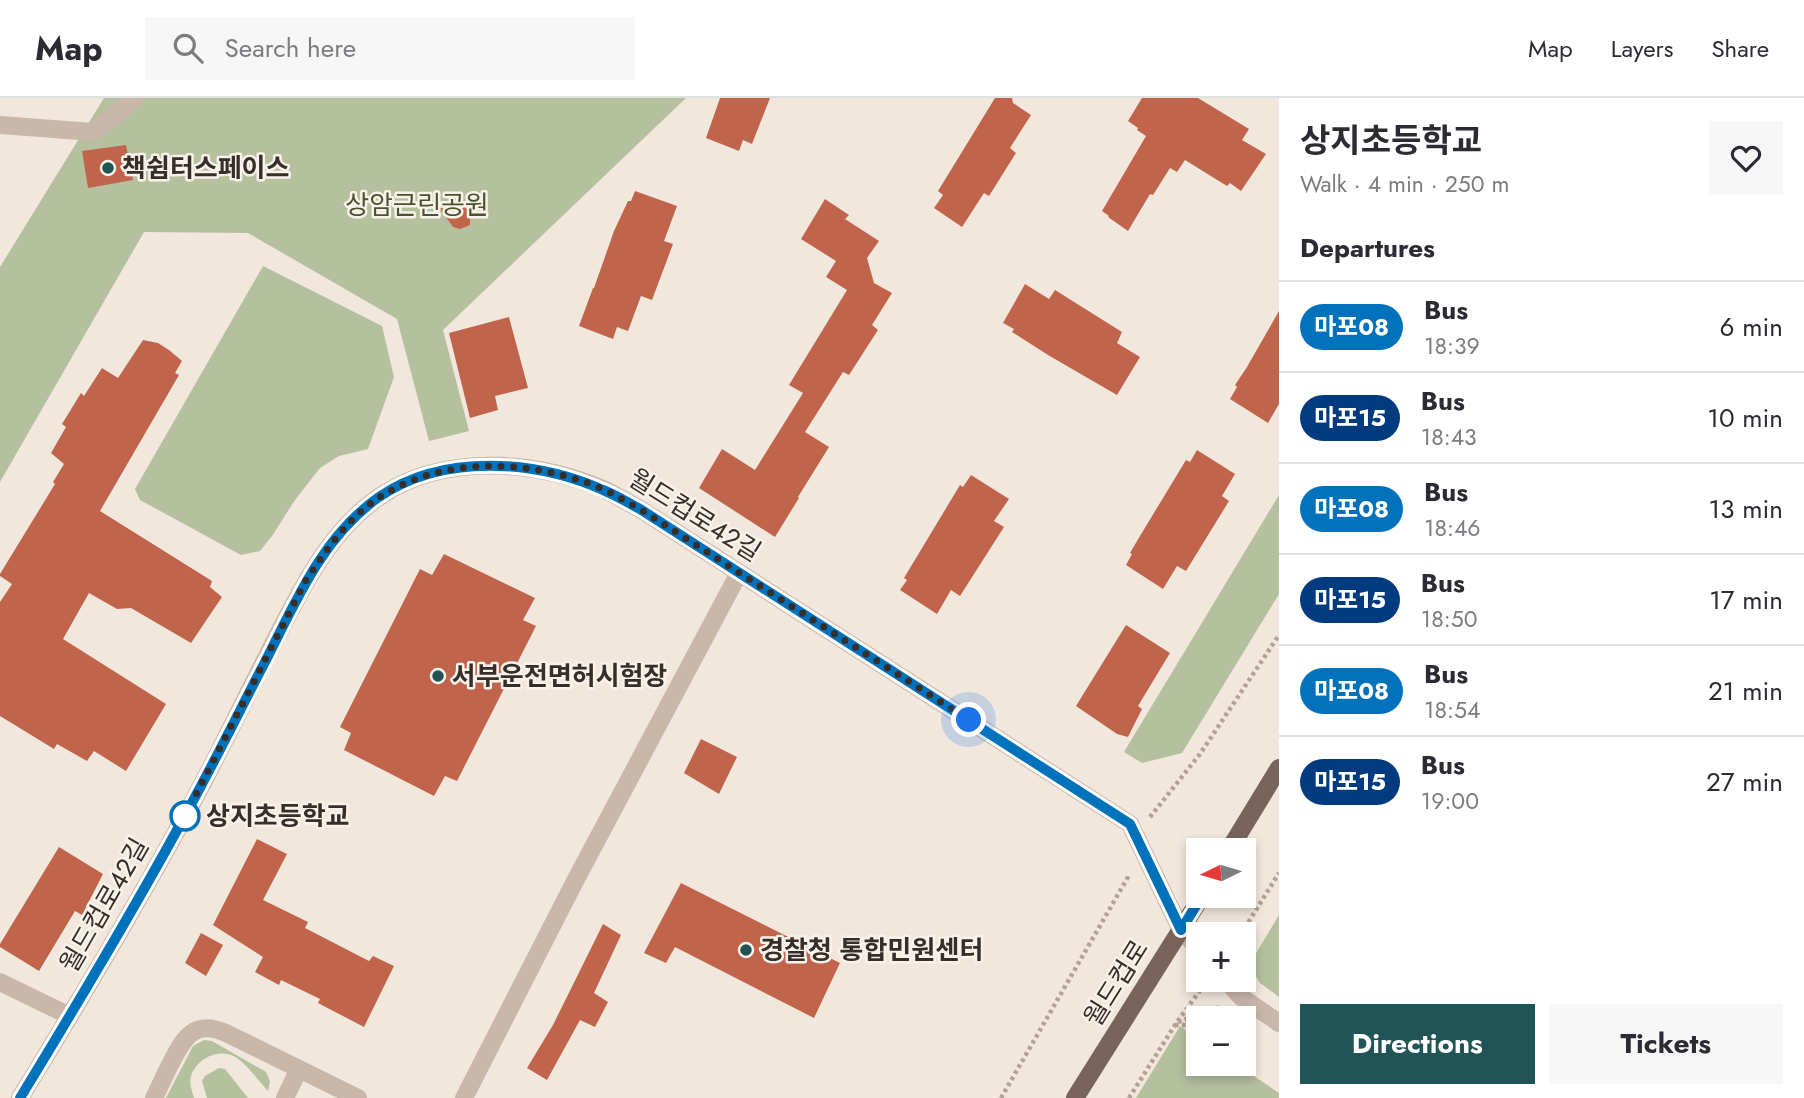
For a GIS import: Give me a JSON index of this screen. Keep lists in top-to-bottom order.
{
  "streets": {
    "main road": ["월드컵로"],
    "street": ["월드컵로42길"]
  },
  "crossings": [
    ["월드컵로42길", "월드컵로"]
  ],
  "parks": ["상암근린공원"],
  "places": [
    "책쉼터스페이스",
    "서부운전면허시험장",
    "상지초등학교",
    "경찰청 통합민원센터"
  ],
  "lines": ["bus line 마포08"],
  "north": "left",
  "page": {
    "header": "Map",
    "search": "Search here",
    "nav": ["Map", "Layers", "Share"],
    "heading": [
      ["상지초등학교", "Walk · 4 min · 250 m"],
      "Departures"
    ],
    "list": [
      {
        "mark": "마포08",
        "name": "Bus",
        "note": "18:39",
        "value": "6 min"
      },
      {
        "mark": "마포15",
        "name": "Bus",
        "note": "18:43",
        "value": "10 min"
      },
      {
        "mark": "마포08",
        "name": "Bus",
        "note": "18:46",
        "value": "13 min"
      },
      {
        "mark": "마포15",
        "name": "Bus",
        "note": "18:50",
        "value": "17 min"
      },
      {
        "mark": "마포08",
        "name": "Bus",
        "note": "18:54",
        "value": "21 min"
      },
      {
        "mark": "마포15",
        "name": "Bus",
        "note": "19:00",
        "value": "27 min"
      }
    ],
    "map_buttons": ["+", "−"],
    "buttons": ["Directions", "Tickets"]
  }
}
